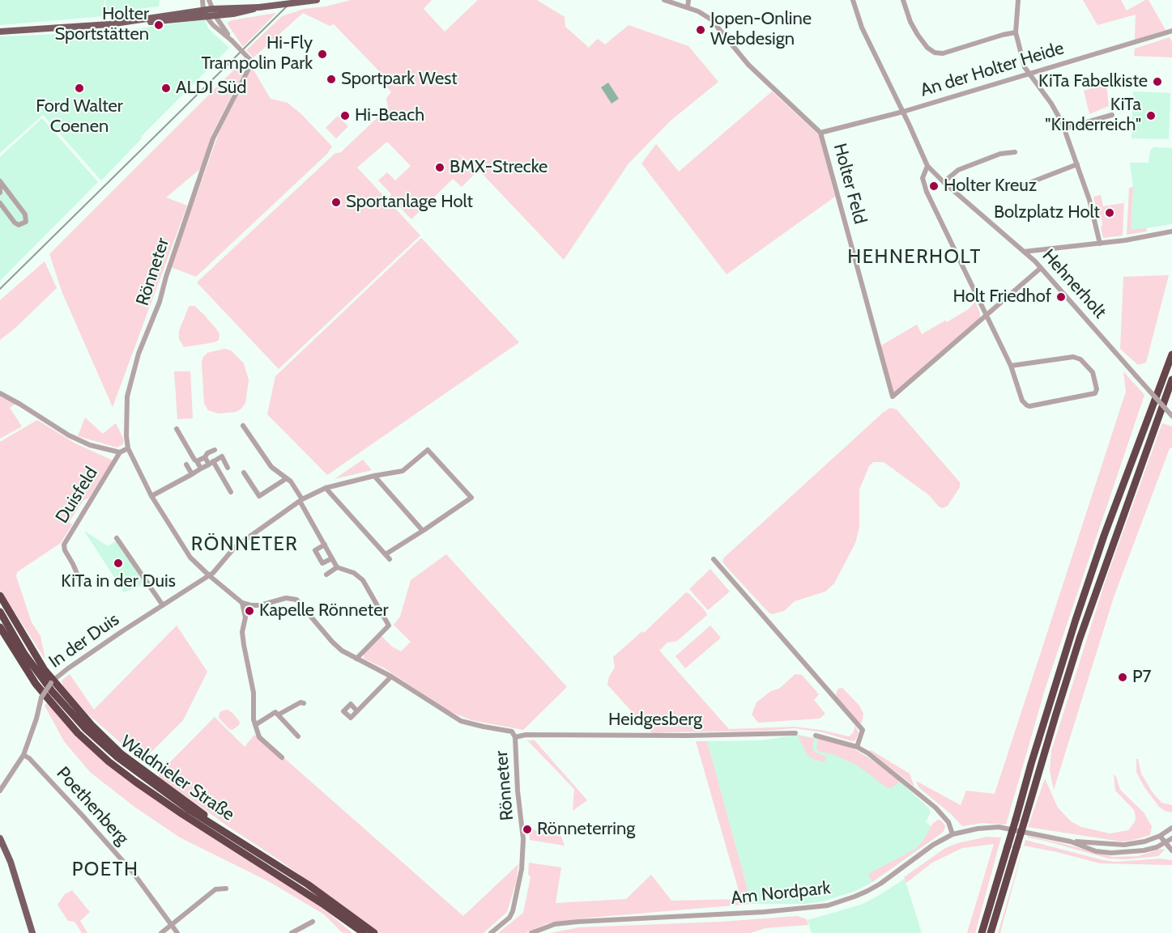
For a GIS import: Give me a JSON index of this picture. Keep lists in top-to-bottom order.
{
  "streets": {
    "highway": ["Waldnieler Straße"],
    "street": [
      "An der Holter Heide",
      "Holter Feld",
      "Rönneter",
      "Hehnerholt",
      "Duisfeld",
      "In der Duis",
      "Heidgesberg",
      "Poethenberg",
      "Am Nordpark"
    ]
  },
  "crossings": [
    ["An der Holter Heide", "Holter Feld"],
    ["An der Holter Heide", "Hehnerholt"],
    ["Rönneter", "In der Duis"],
    ["Rönneter", "Heidgesberg"],
    ["In der Duis", "Poethenberg"]
  ],
  "districts": ["HEHNERHOLT", "RÖNNETER", "POETH"],
  "places": [
    "Holter Sportstätten",
    "Jopen-Online Webdesign",
    "Hi-Fly Trampolin Park",
    "Sportpark West",
    "KiTa Fabelkiste",
    "Ford Walter Coenen",
    "ALDI Süd",
    "Hi-Beach",
    "KiTa \"Kinderreich\"",
    "BMX-Strecke",
    "Holter Kreuz",
    "Sportanlage Holt",
    "Bolzplatz Holt",
    "Holt Friedhof",
    "KiTa in der Duis",
    "Kapelle Rönneter",
    "P7",
    "Rönneterring"
  ]
}
